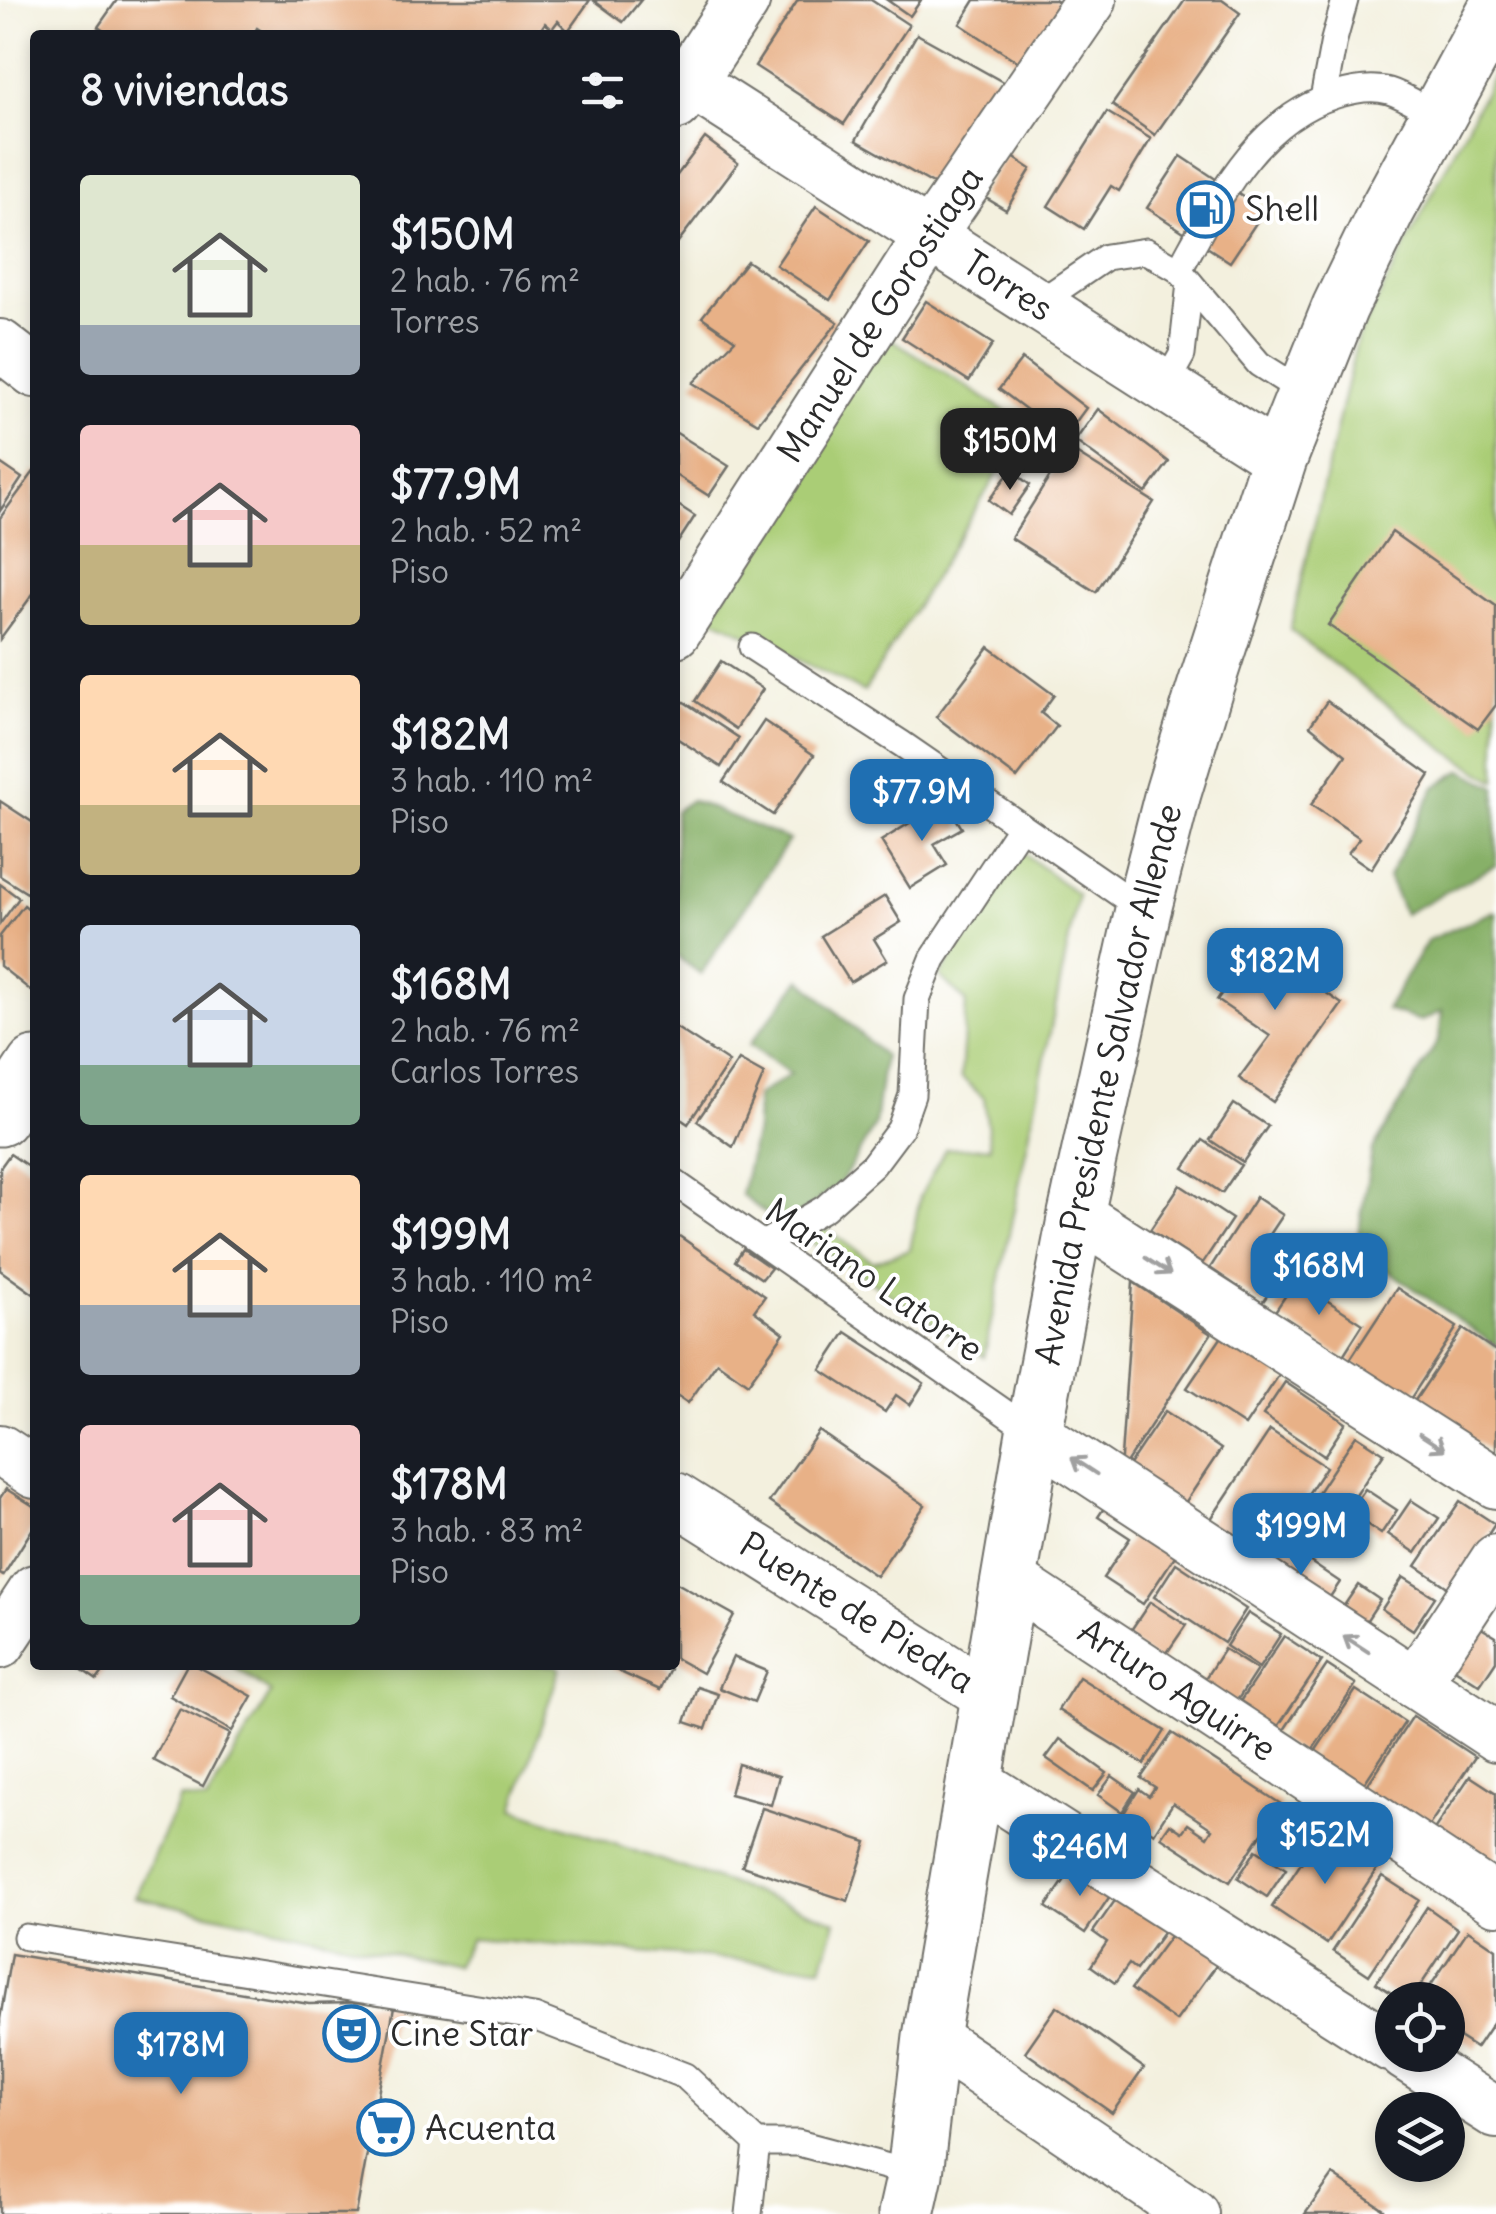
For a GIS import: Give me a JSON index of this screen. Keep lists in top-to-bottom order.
{
  "streets": {
    "main road": ["Avenida Presidente Salvador Allende"],
    "street": [
      "Torres",
      "Manuel de Gorostiaga",
      "Puente de Piedra",
      "Arturo Aguirre"
    ],
    "lane": ["Mariano Latorre"]
  },
  "crossings": [
    ["Torres", "Manuel de Gorostiaga"],
    ["Torres", "Avenida Presidente Salvador Allende"],
    ["Avenida Presidente Salvador Allende", "Mariano Latorre"],
    ["Avenida Presidente Salvador Allende", "Puente de Piedra"],
    ["Avenida Presidente Salvador Allende", "Arturo Aguirre"]
  ],
  "places": {
    "fuel station": ["Shell"],
    "theatre": ["Cine Star"],
    "supermarket": ["Acuenta"]
  },
  "page": {
    "heading": "8 viviendas",
    "list": [
      {
        "name": "$150M",
        "note": "2 hab. · 76 m² · Torres"
      },
      {
        "name": "$77.9M",
        "note": "2 hab. · 52 m² · Piso"
      },
      {
        "name": "$182M",
        "note": "3 hab. · 110 m² · Piso"
      },
      {
        "name": "$168M",
        "note": "2 hab. · 76 m² · Carlos Torres"
      },
      {
        "name": "$199M",
        "note": "3 hab. · 110 m² · Piso"
      },
      {
        "name": "$178M",
        "note": "3 hab. · 83 m² · Piso"
      }
    ],
    "price": [
      "$150M",
      "$77.9M",
      "$182M",
      "$168M",
      "$199M",
      "$152M",
      "$246M",
      "$178M"
    ]
  }
}
